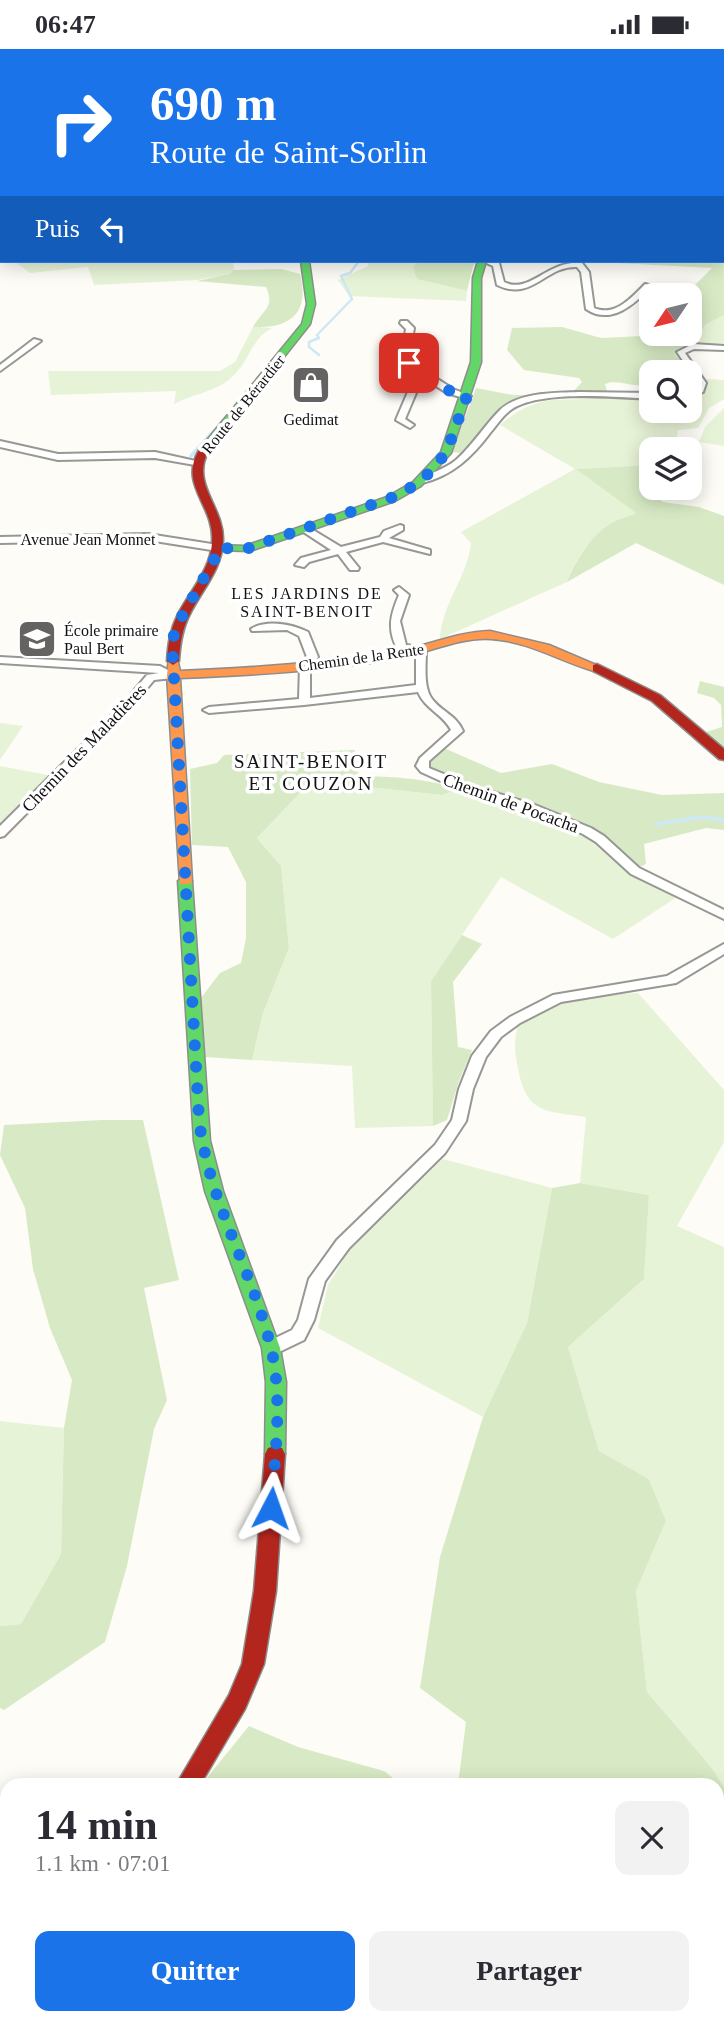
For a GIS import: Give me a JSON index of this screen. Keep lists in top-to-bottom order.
{
  "streets": {
    "main road": ["Route de Bérardier", "Chemin de la Rente"],
    "street": ["Avenue Jean Monnet", "Chemin des Maladières", "Chemin de Pocacha"]
  },
  "crossings": [
    ["Route de Bérardier", "Avenue Jean Monnet"],
    ["Chemin de la Rente", "Chemin des Maladières"]
  ],
  "districts": ["LES JARDINS DE SAINT-BENOIT", "SAINT-BENOIT ET COUZON"],
  "places": {
    "shop": ["Gedimat"],
    "school or university": ["École primaire Paul Bert"]
  },
  "north": "bottom left",
  "page": {
    "status": "06:47",
    "turn": ["690 m", "Route de Saint-Sorlin"],
    "then": "Puis",
    "heading": ["14 min", "1.1 km · 07:01"],
    "buttons": ["Quitter", "Partager"]
  }
}
